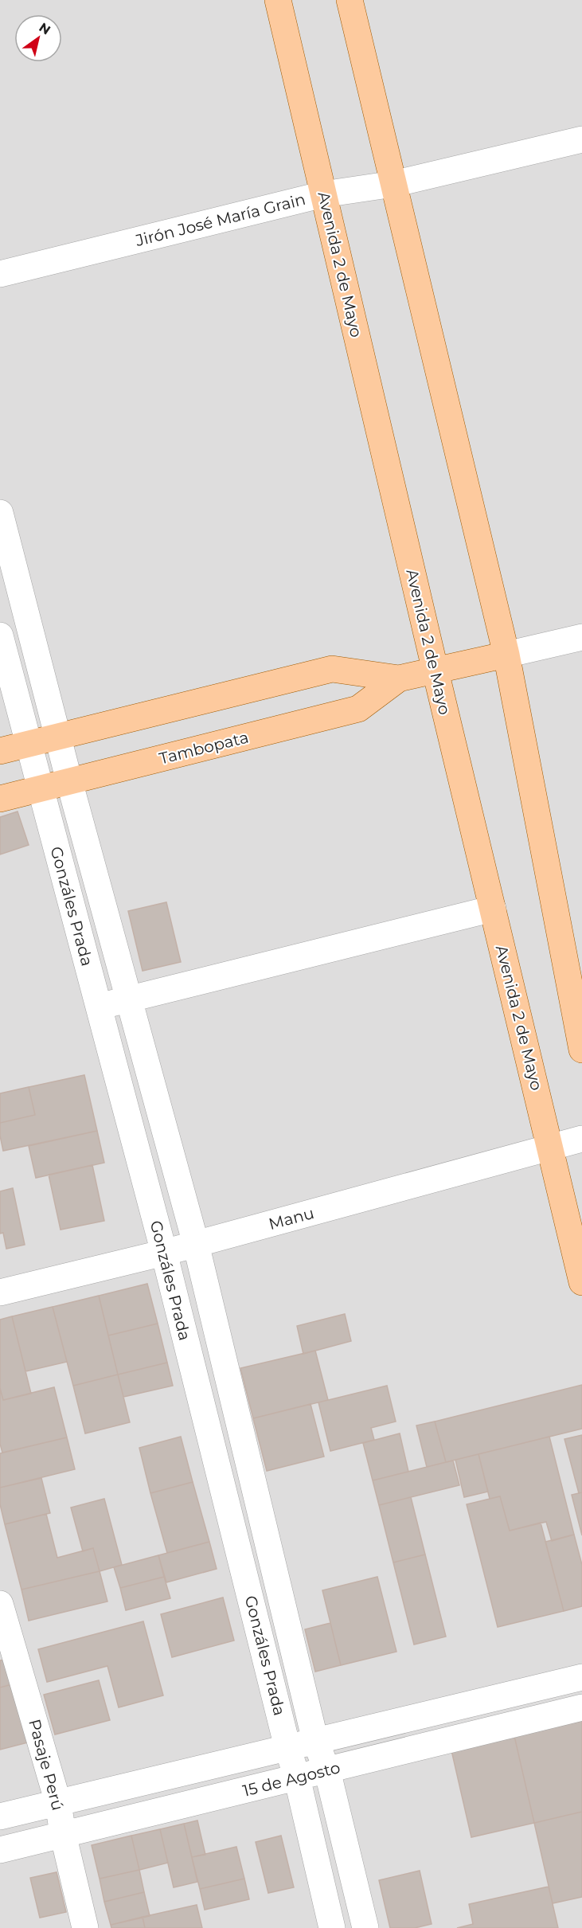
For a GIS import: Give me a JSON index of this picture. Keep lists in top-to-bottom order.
{
  "streets": {
    "main road": ["Avenida 2 de Mayo", "Tambopata"],
    "street": [
      "Jirón José María Grain",
      "Gonzáles Prada",
      "Manu",
      "Pasaje Perú",
      "15 de Agosto"
    ]
  },
  "crossings": [
    ["Jirón José María Grain", "Avenida 2 de Mayo"],
    ["Avenida 2 de Mayo", "Tambopata"],
    ["Avenida 2 de Mayo", "Manu"],
    ["Tambopata", "Gonzáles Prada"],
    ["Gonzáles Prada", "Manu"],
    ["Gonzáles Prada", "15 de Agosto"],
    ["Pasaje Perú", "15 de Agosto"]
  ],
  "north": "top right"
}
